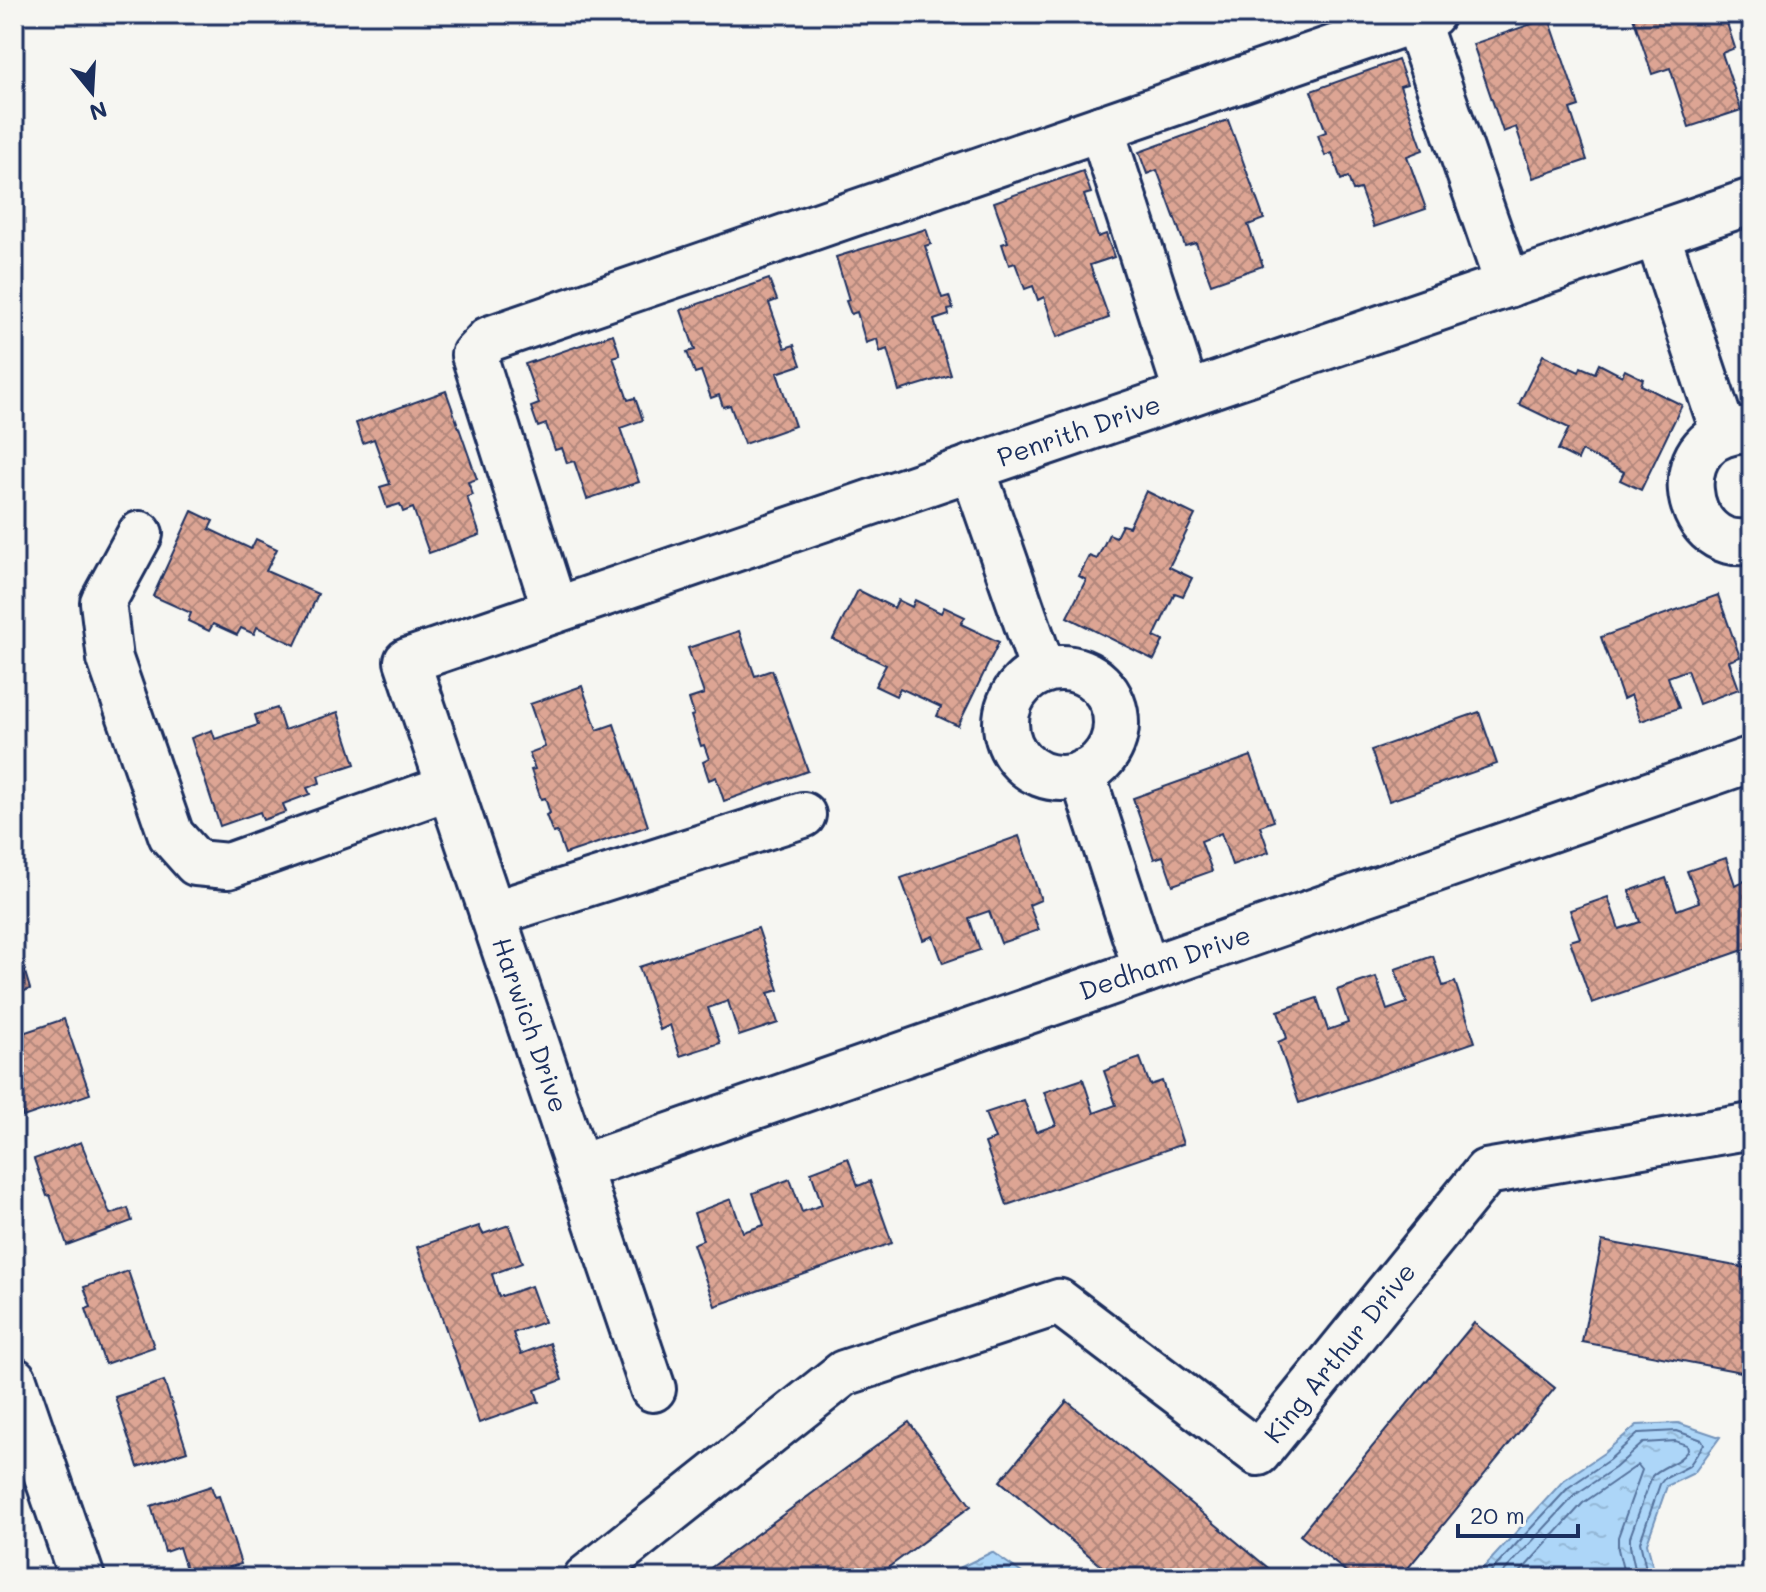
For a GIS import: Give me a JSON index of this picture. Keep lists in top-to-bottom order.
{
  "streets": {
    "street": [
      "Penrith Drive",
      "Dedham Drive",
      "Harwich Drive",
      "King Arthur Drive"
    ]
  },
  "crossings": [
    ["Penrith Drive", "Harwich Drive"],
    ["Dedham Drive", "Harwich Drive"]
  ],
  "scale_bar": "20 m",
  "north": "bottom"
}
